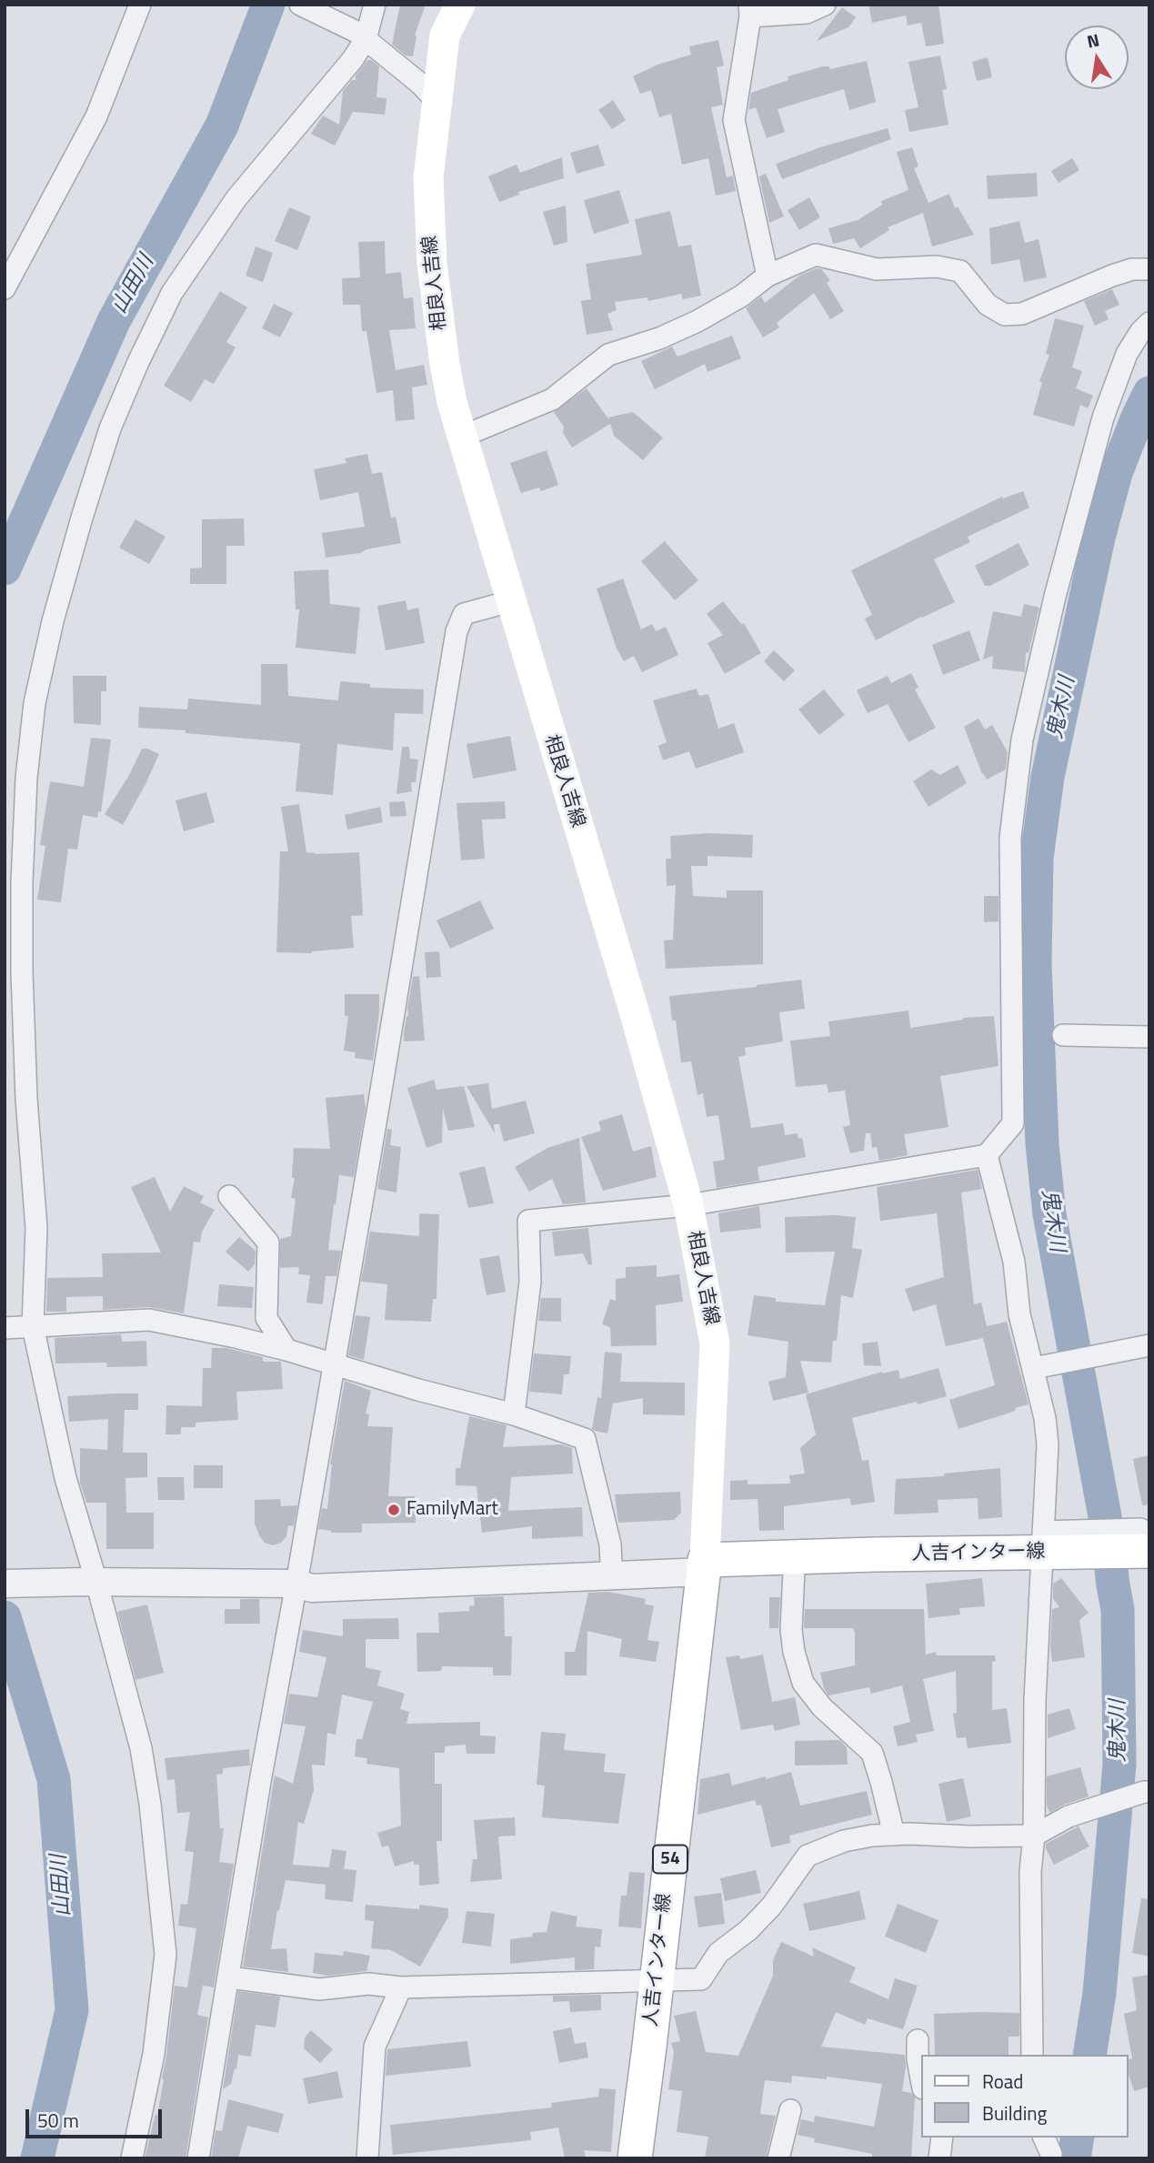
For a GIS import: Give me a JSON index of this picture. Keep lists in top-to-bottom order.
{
  "streets": {
    "main road": ["相良人吉線", "人吉インター線", "54"]
  },
  "crossings": [
    ["相良人吉線", "人吉インター線"]
  ],
  "water": ["山田川", "鬼木川"],
  "places": ["FamilyMart"],
  "legend": ["Road", "Building"],
  "scale_bar": "50 m",
  "north": "top"
}
